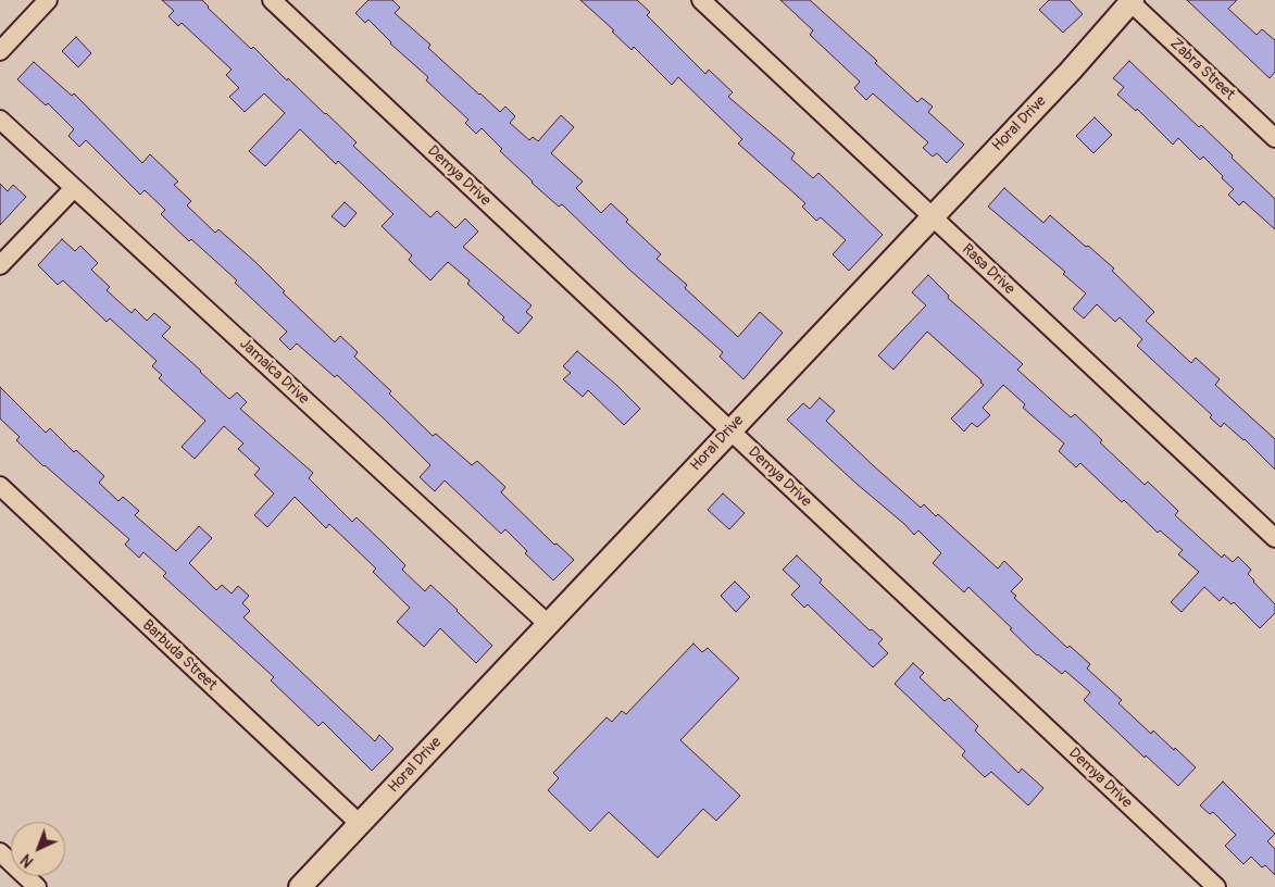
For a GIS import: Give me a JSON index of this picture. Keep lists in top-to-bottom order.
{
  "streets": {
    "street": [
      "Zabra Street",
      "Horal Drive",
      "Demya Drive",
      "Rasa Drive",
      "Jamaica Drive",
      "Barbuda Street"
    ]
  },
  "crossings": [
    ["Zabra Street", "Horal Drive"],
    ["Horal Drive", "Demya Drive"],
    ["Horal Drive", "Rasa Drive"],
    ["Horal Drive", "Jamaica Drive"],
    ["Horal Drive", "Barbuda Street"]
  ],
  "north": "bottom left"
}
